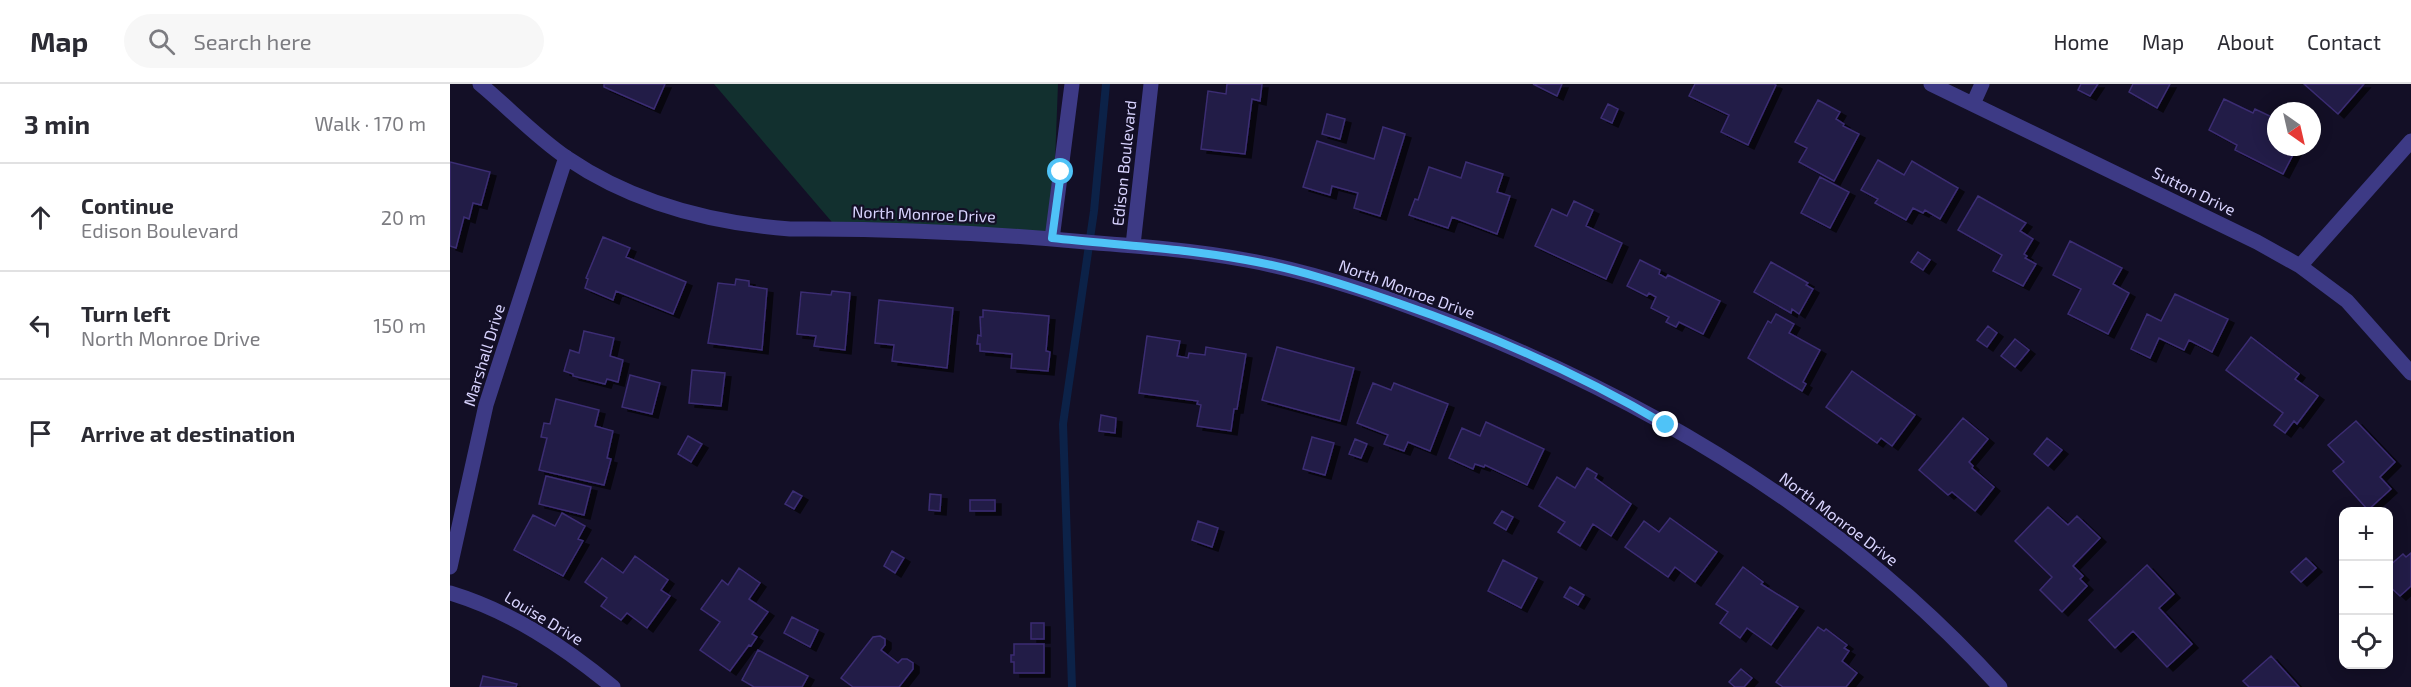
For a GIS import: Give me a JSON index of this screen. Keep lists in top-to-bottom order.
{
  "streets": {
    "street": [
      "Edison Boulevard",
      "Sutton Drive",
      "North Monroe Drive",
      "Marshall Drive",
      "Louise Drive"
    ]
  },
  "crossings": [
    ["Edison Boulevard", "North Monroe Drive"],
    ["North Monroe Drive", "Marshall Drive"]
  ],
  "north": "bottom right",
  "page": {
    "header": "Map",
    "search": "Search here",
    "nav": [
      "Home",
      "Map",
      "About",
      "Contact"
    ],
    "heading": ["3 min", "Walk · 170 m"],
    "list": [
      ["Continue", "Edison Boulevard", "20 m"],
      ["Turn left", "North Monroe Drive", "150 m"],
      "Arrive at destination"
    ],
    "map_buttons": ["+", "−"]
  }
}
